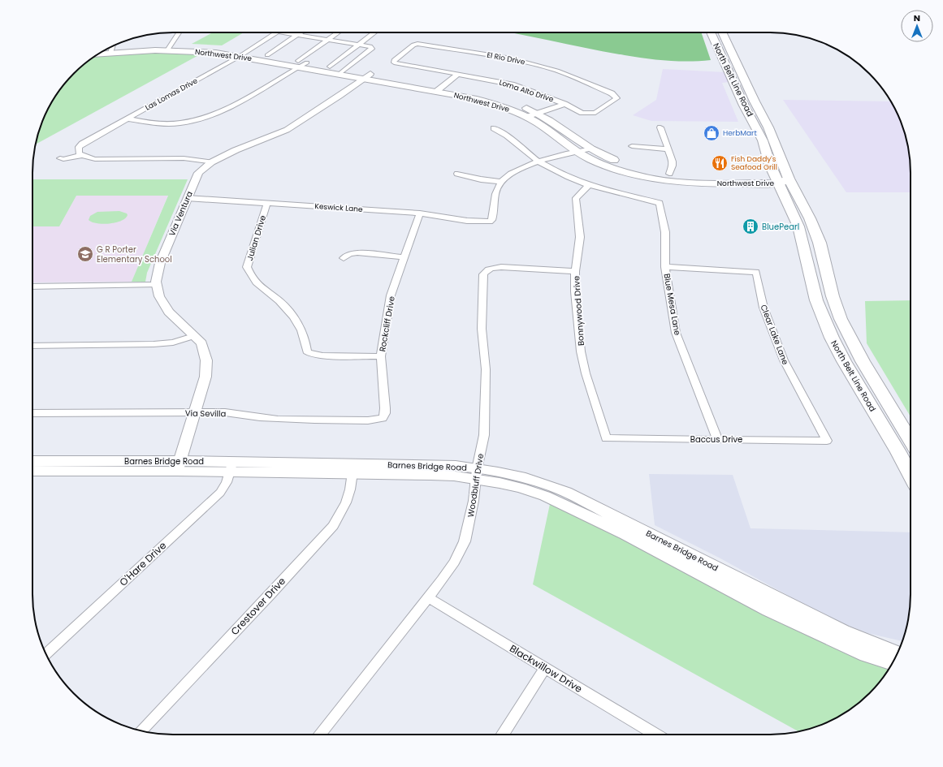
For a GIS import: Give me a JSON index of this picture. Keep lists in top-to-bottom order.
{
  "streets": {
    "main road": ["Northwest Drive", "North Belt Line Road", "Barnes Bridge Road"],
    "street": [
      "El Rio Drive",
      "Loma Alto Drive",
      "Las Lomas Drive",
      "Keswick Lane",
      "Via Ventura",
      "Julian Drive",
      "Blue Mesa Lane",
      "Bonnywood Drive",
      "Rockcliff Drive",
      "Clear Lake Lane",
      "Via Sevilla",
      "Baccus Drive",
      "Woodbluff Drive",
      "O'Hare Drive",
      "Crestover Drive",
      "Blackwillow Drive"
    ]
  },
  "crossings": [
    ["Northwest Drive", "North Belt Line Road"],
    ["Northwest Drive", "Las Lomas Drive"],
    ["Northwest Drive", "Via Ventura"],
    ["El Rio Drive", "Loma Alto Drive"],
    ["Keswick Lane", "Via Ventura"],
    ["Keswick Lane", "Julian Drive"],
    ["Keswick Lane", "Rockcliff Drive"],
    ["Julian Drive", "Rockcliff Drive"],
    ["Blue Mesa Lane", "Bonnywood Drive"],
    ["Blue Mesa Lane", "Clear Lake Lane"],
    ["Blue Mesa Lane", "Baccus Drive"],
    ["Bonnywood Drive", "Baccus Drive"],
    ["Bonnywood Drive", "Woodbluff Drive"],
    ["Rockcliff Drive", "Via Sevilla"],
    ["Clear Lake Lane", "Baccus Drive"],
    ["Barnes Bridge Road", "Woodbluff Drive"],
    ["Barnes Bridge Road", "O'Hare Drive"],
    ["Barnes Bridge Road", "Crestover Drive"],
    ["Woodbluff Drive", "Blackwillow Drive"]
  ],
  "places": {
    "shop": ["HerbMart"],
    "restaurant": ["Fish Daddy's Seafood Grill"],
    "building": ["BluePearl"],
    "school or university": ["G R Porter Elementary School"]
  },
  "north": "top"
}
